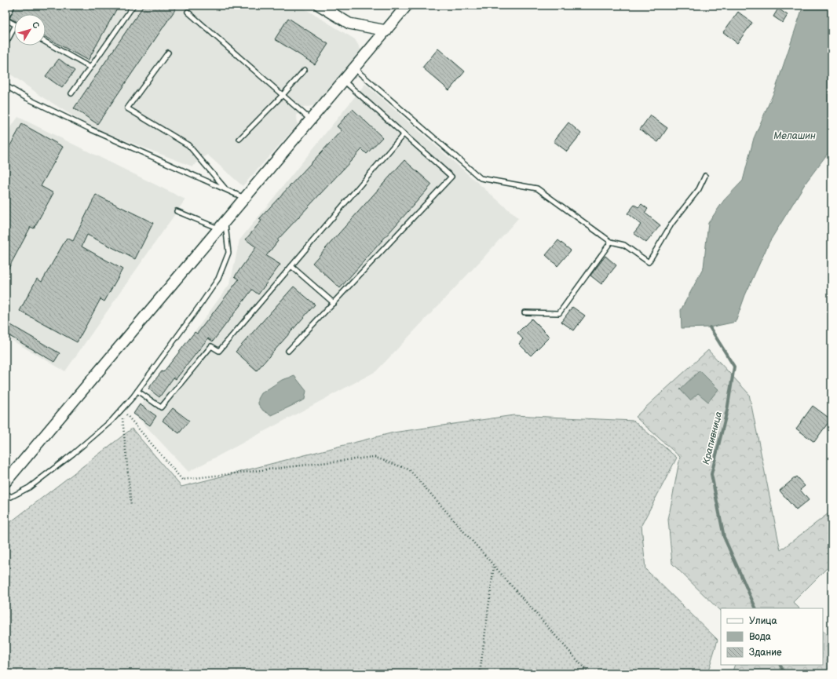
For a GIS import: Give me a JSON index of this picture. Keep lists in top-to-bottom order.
{
  "water": ["Мелашин", "Крапивница"],
  "legend": ["Улица", "Вода", "Здание"],
  "north": "top right"
}
